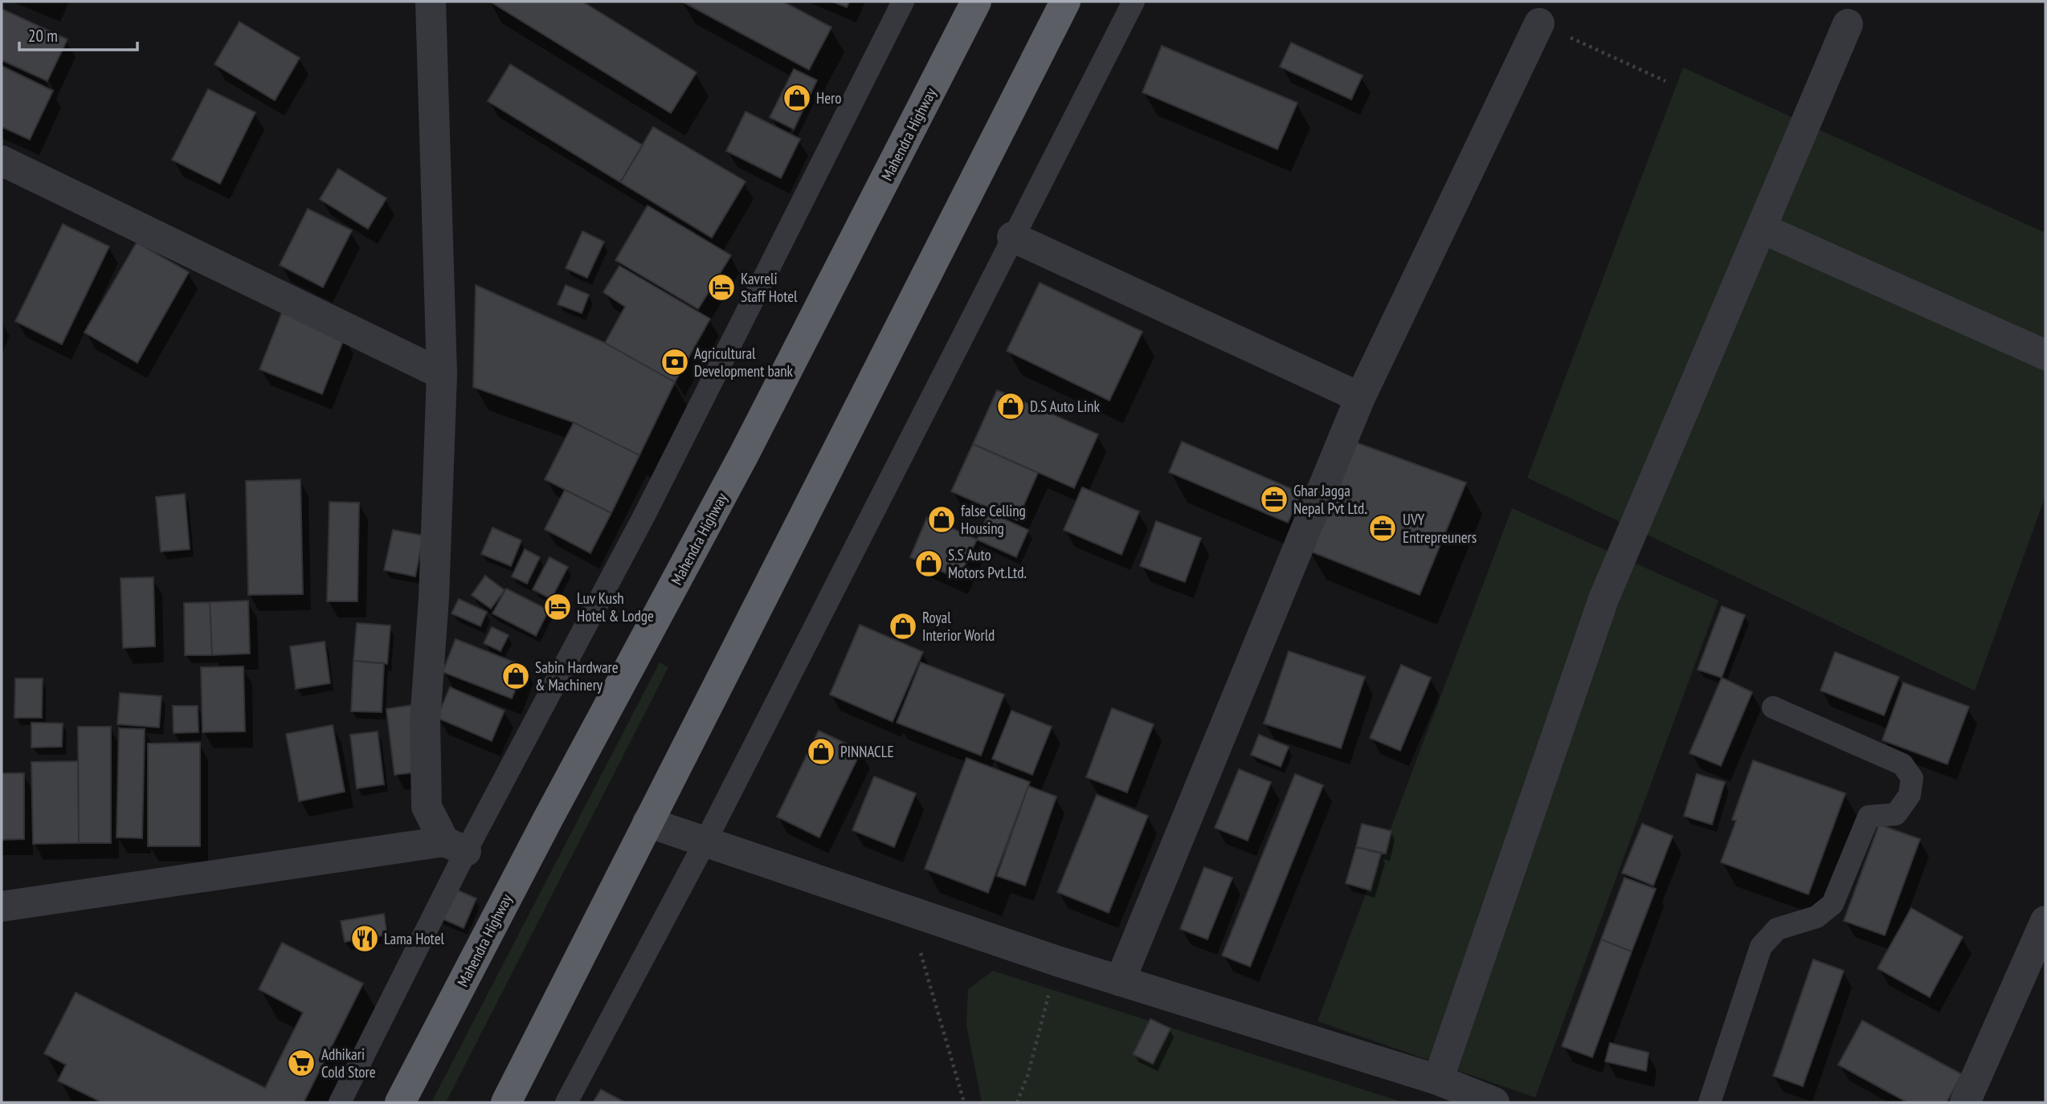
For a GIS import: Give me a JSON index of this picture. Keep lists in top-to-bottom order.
{
  "streets": {
    "highway": ["Mahendra Highway"]
  },
  "places": {
    "shop": [
      "Hero",
      "D.S Auto Link",
      "false Celling Housing",
      "S.S Auto Motors Pvt.Ltd.",
      "Royal Interior World",
      "Sabin Hardware & Machinery",
      "PINNACLE"
    ],
    "hotel": ["Kavreli Staff Hotel", "Luv Kush Hotel & Lodge"],
    "bank": ["Agricultural Development bank"],
    "office": ["Ghar Jagga Nepal Pvt Ltd.", "UVY Entrepreuners"],
    "restaurant": ["Lama Hotel"],
    "supermarket": ["Adhikari Cold Store"]
  },
  "scale_bar": "20 m"
}
